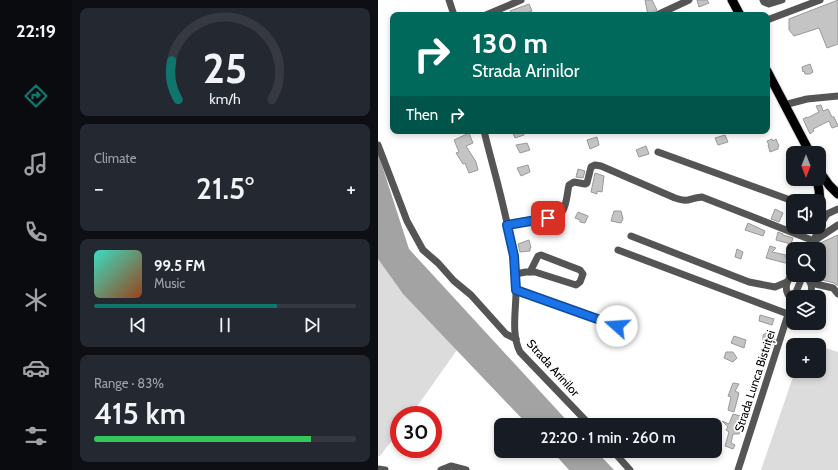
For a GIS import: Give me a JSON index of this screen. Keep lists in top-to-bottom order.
{
  "streets": {
    "street": ["Strada Arinilor", "Strada Lunca Bistriței"]
  },
  "north": "bottom",
  "page": {
    "tabs": "22:19",
    "turn": ["130 m", "Strada Arinilor"],
    "then": "Then",
    "tile": [
      "Climate",
      ["Range · 83%", "415 km"]
    ],
    "map_buttons": "+",
    "heat": ["−", "21.5°", "+"],
    "song": ["99.5 FM", "Music"],
    "limit": "30",
    "trip": "22:20 · 1 min · 260 m",
    "gauge": ["25", "km/h"]
  }
}
